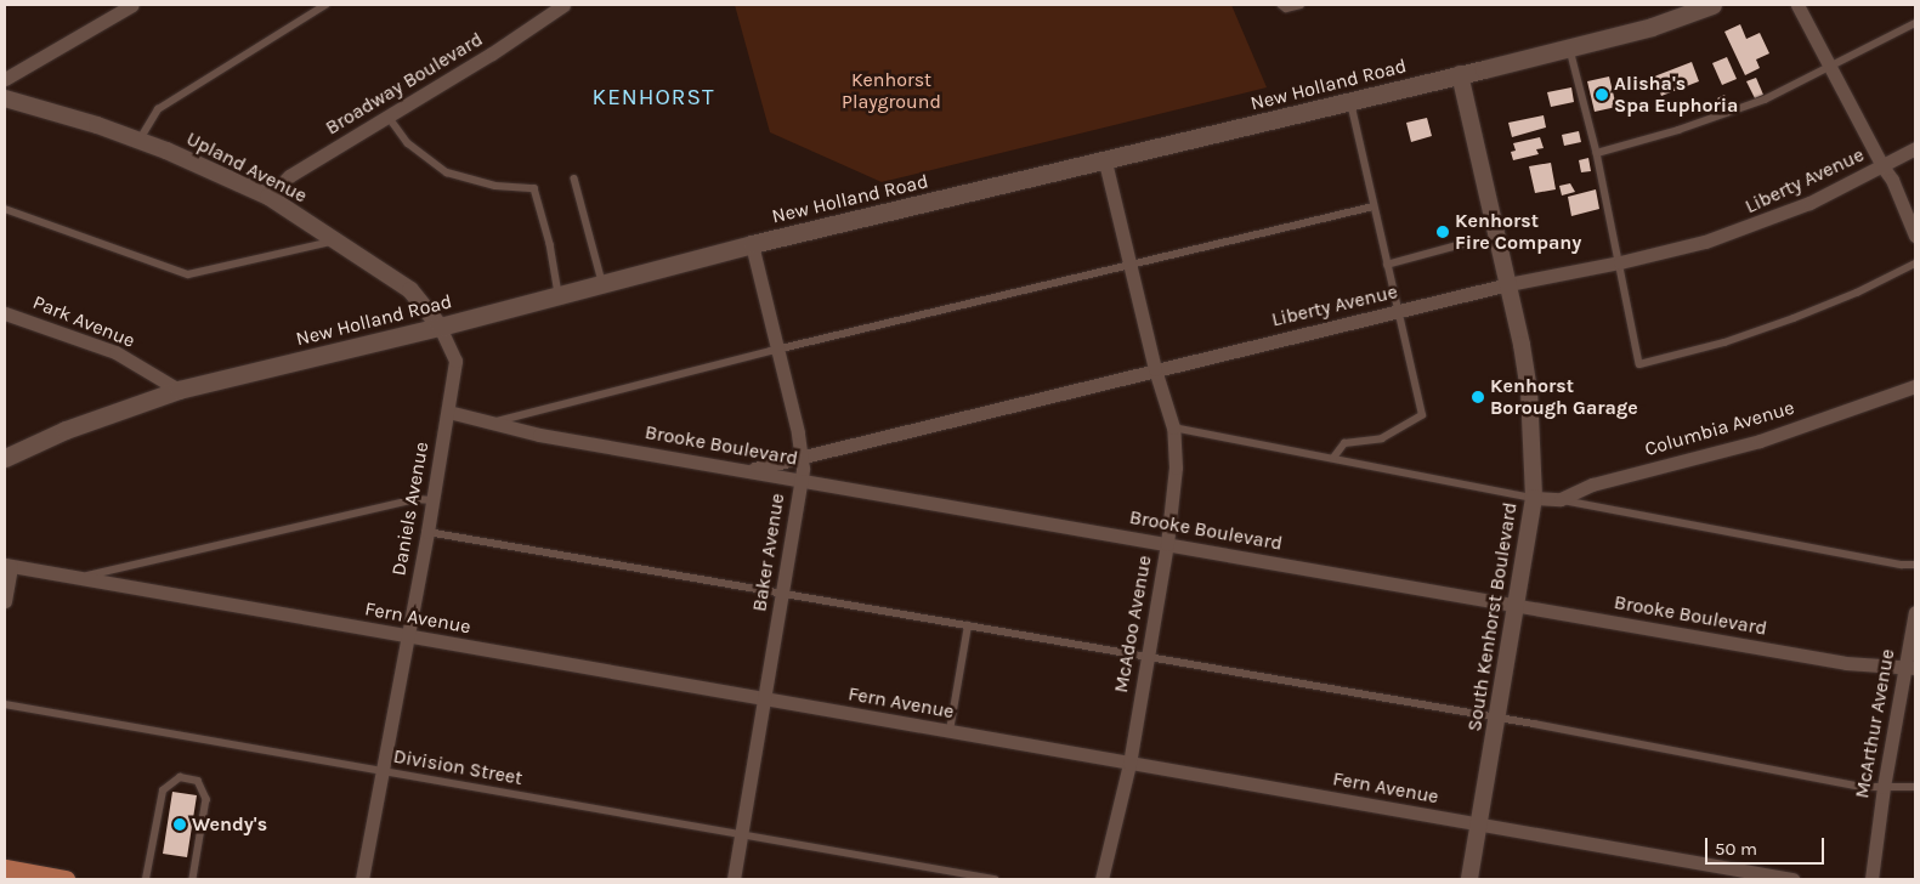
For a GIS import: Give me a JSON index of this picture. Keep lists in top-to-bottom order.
{
  "streets": {
    "main road": ["New Holland Road"],
    "street": [
      "Broadway Boulevard",
      "Upland Avenue",
      "Liberty Avenue",
      "Park Avenue",
      "Columbia Avenue",
      "Brooke Boulevard",
      "Daniels Avenue",
      "Baker Avenue",
      "South Kenhorst Boulevard",
      "Fern Avenue",
      "McAdoo Avenue",
      "McArthur Avenue"
    ],
    "lane": ["Division Street"]
  },
  "crossings": [
    ["Broadway Boulevard", "Upland Avenue"],
    ["New Holland Road", "Upland Avenue"],
    ["New Holland Road", "Park Avenue"],
    ["New Holland Road", "Daniels Avenue"],
    ["New Holland Road", "Baker Avenue"],
    ["New Holland Road", "South Kenhorst Boulevard"],
    ["New Holland Road", "McAdoo Avenue"],
    ["Upland Avenue", "Daniels Avenue"],
    ["Liberty Avenue", "Brooke Boulevard"],
    ["Liberty Avenue", "Baker Avenue"],
    ["Liberty Avenue", "South Kenhorst Boulevard"],
    ["Liberty Avenue", "McAdoo Avenue"],
    ["Columbia Avenue", "South Kenhorst Boulevard"],
    ["Brooke Boulevard", "Daniels Avenue"],
    ["Brooke Boulevard", "Baker Avenue"],
    ["Brooke Boulevard", "South Kenhorst Boulevard"],
    ["Brooke Boulevard", "McAdoo Avenue"],
    ["Brooke Boulevard", "McArthur Avenue"],
    ["Daniels Avenue", "Fern Avenue"],
    ["Daniels Avenue", "Division Street"],
    ["Baker Avenue", "Fern Avenue"],
    ["Baker Avenue", "Division Street"],
    ["South Kenhorst Boulevard", "Fern Avenue"],
    ["Fern Avenue", "McAdoo Avenue"]
  ],
  "districts": ["KENHORST"],
  "parks": ["Kenhorst Playground"],
  "places": [
    "Alisha's Spa Euphoria",
    "Kenhorst Fire Company",
    "Kenhorst Borough Garage",
    "Wendy's"
  ],
  "scale_bar": "50 m"
}
